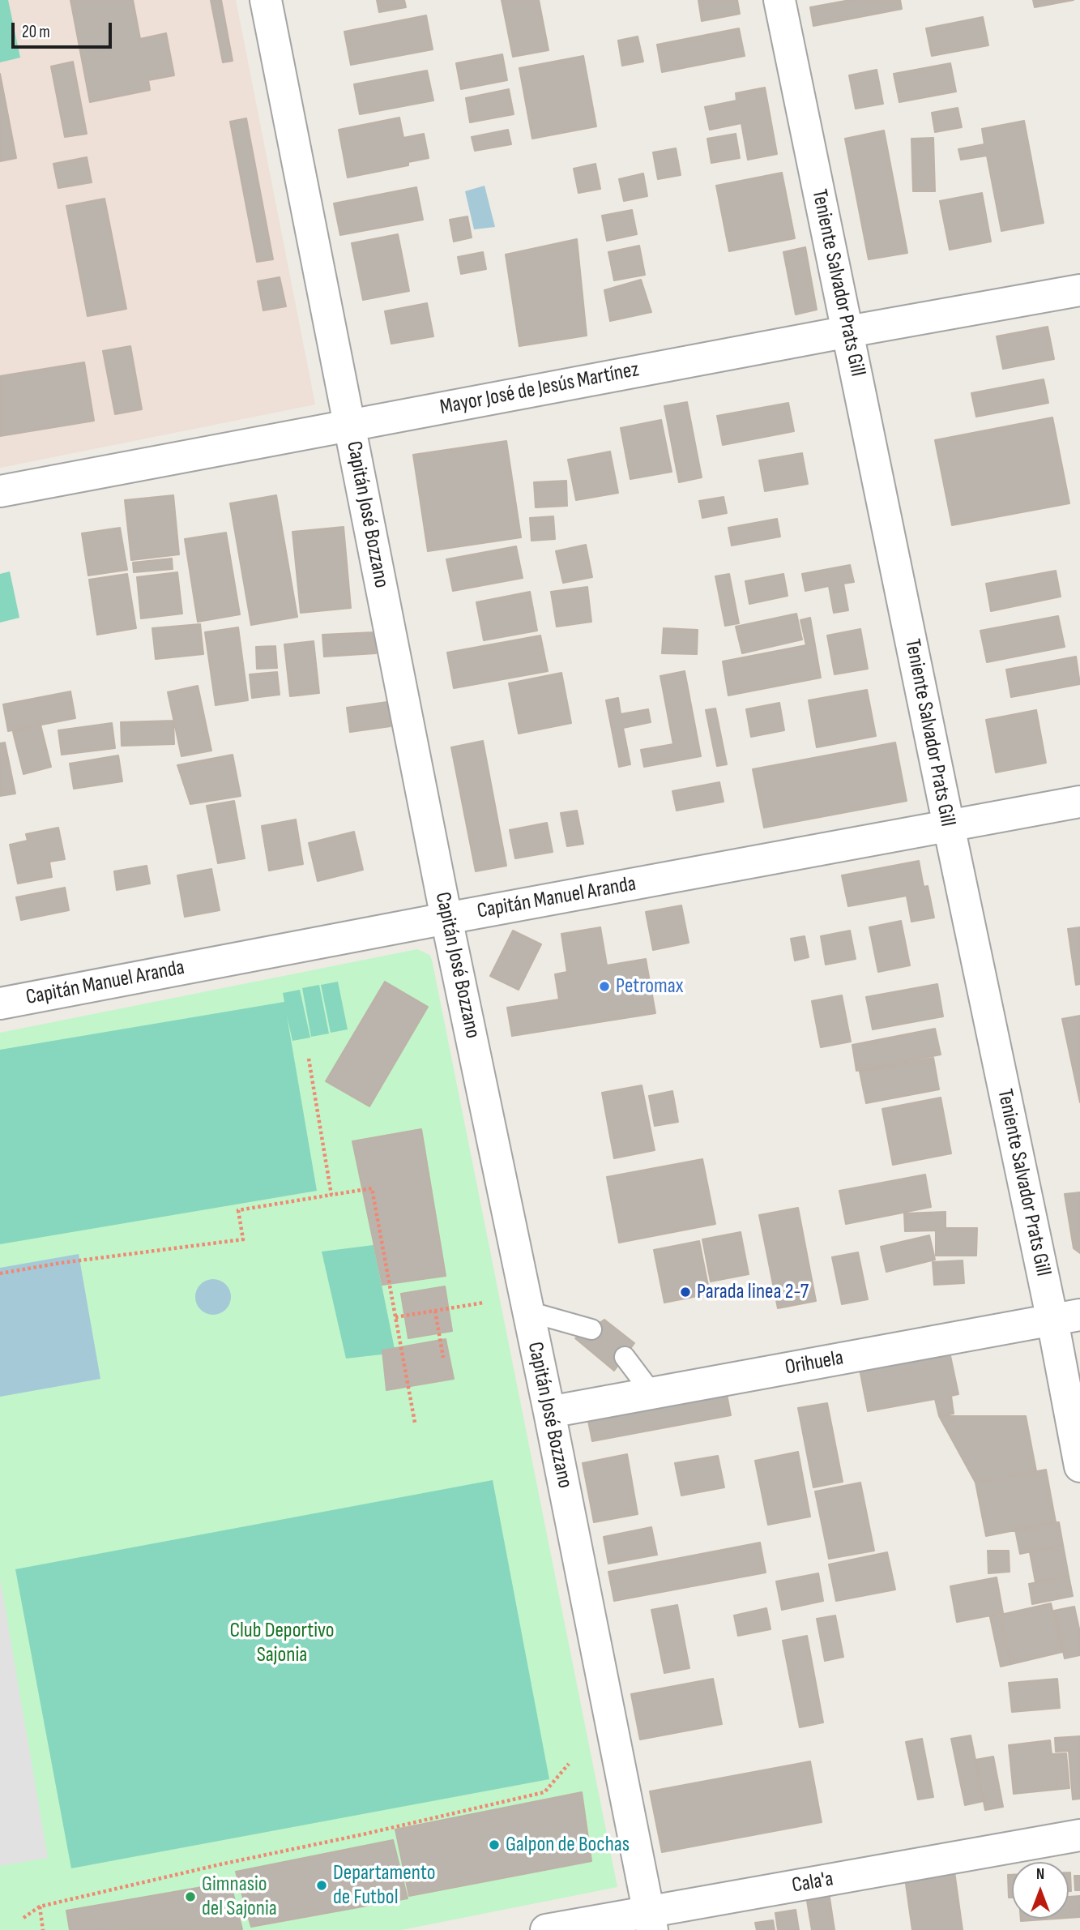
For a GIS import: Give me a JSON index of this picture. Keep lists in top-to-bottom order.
{
  "streets": {
    "street": [
      "Teniente Salvador Prats Gill",
      "Mayor José de Jesús Martínez",
      "Capitán José Bozzano",
      "Capitán Manuel Aranda",
      "Orihuela",
      "Cala'a"
    ]
  },
  "crossings": [
    ["Teniente Salvador Prats Gill", "Mayor José de Jesús Martínez"],
    ["Teniente Salvador Prats Gill", "Capitán Manuel Aranda"],
    ["Teniente Salvador Prats Gill", "Orihuela"],
    ["Mayor José de Jesús Martínez", "Capitán José Bozzano"],
    ["Capitán José Bozzano", "Capitán Manuel Aranda"],
    ["Capitán José Bozzano", "Orihuela"],
    ["Capitán José Bozzano", "Cala'a"]
  ],
  "parks": ["Club Deportivo Sajonia"],
  "places": [
    "Petromax",
    "Parada linea 2-7",
    "Galpon de Bochas",
    "Departamento de Futbol",
    "Gimnasio del Sajonia"
  ],
  "scale_bar": "20 m",
  "north": "top"
}
